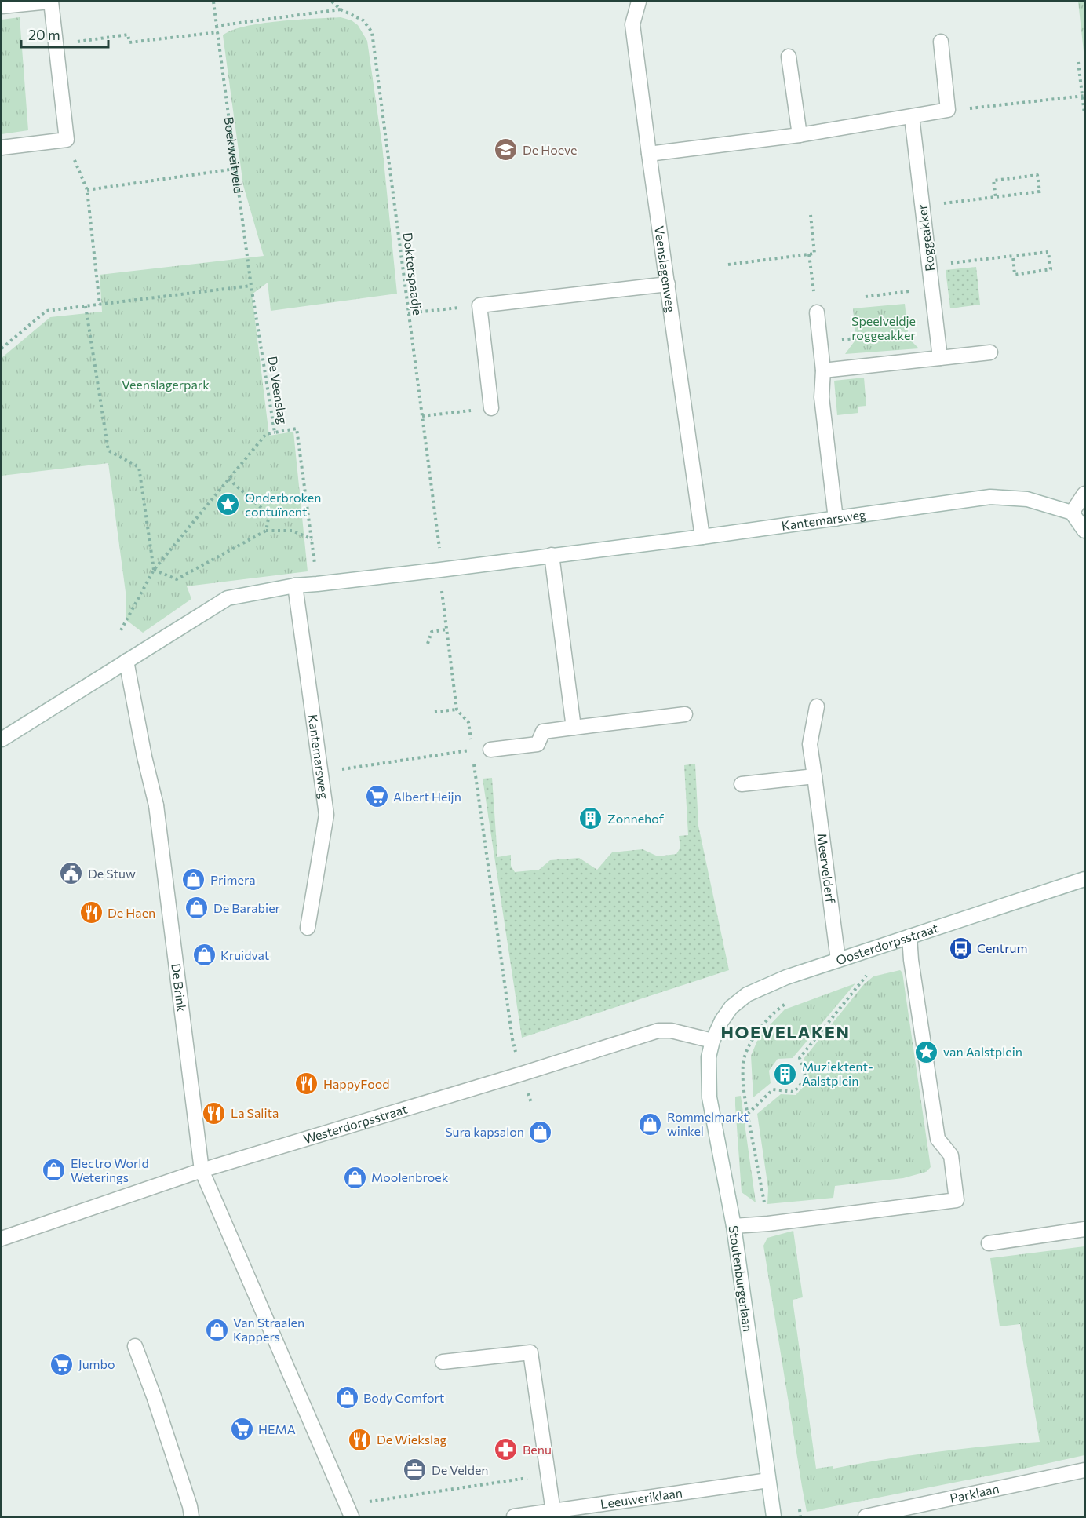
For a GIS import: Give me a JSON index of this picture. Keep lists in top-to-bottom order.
{
  "streets": {
    "street": [
      "Roggeakker",
      "Veenslagenweg",
      "Kantemarsweg",
      "Meervelderf",
      "Oosterdorpsstraat",
      "De Brink",
      "Westerdorpsstraat",
      "Stoutenburgerlaan",
      "Parklaan",
      "Leeuweriklaan"
    ],
    "path": ["Boekweitveld", "Dokterspaadje", "De Veenslag"]
  },
  "crossings": [
    ["Boekweitveld", "De Veenslag"],
    ["Veenslagenweg", "Kantemarsweg"],
    ["Dokterspaadje", "Kantemarsweg"],
    ["De Veenslag", "Kantemarsweg"],
    ["Kantemarsweg", "De Brink"],
    ["Meervelderf", "Oosterdorpsstraat"],
    ["Oosterdorpsstraat", "Westerdorpsstraat"],
    ["Oosterdorpsstraat", "Stoutenburgerlaan"],
    ["De Brink", "Westerdorpsstraat"],
    ["Westerdorpsstraat", "Stoutenburgerlaan"],
    ["Stoutenburgerlaan", "Leeuweriklaan"]
  ],
  "districts": ["HOEVELAKEN"],
  "parks": ["Speelveldje roggeakker", "Veenslagerpark"],
  "places": {
    "school or university": ["De Hoeve"],
    "place": ["Onderbroken contuïnent", "van Aalstplein"],
    "supermarket": ["Albert Heijn", "Jumbo", "HEMA"],
    "building": ["Zonnehof", "Muziektent- Aalstplein"],
    "public building": ["De Stuw"],
    "shop": [
      "Primera",
      "De Barabier",
      "Kruidvat",
      "Rommelmarkt winkel",
      "Sura kapsalon",
      "Electro World Weterings",
      "Moolenbroek",
      "Van Straalen Kappers",
      "Body Comfort"
    ],
    "restaurant": [
      "De Haen",
      "HappyFood",
      "La Salita",
      "De Wiekslag"
    ],
    "bus stop": ["Centrum"],
    "pharmacy": ["Benu"],
    "office": ["De Velden"]
  },
  "scale_bar": "20 m"
}
